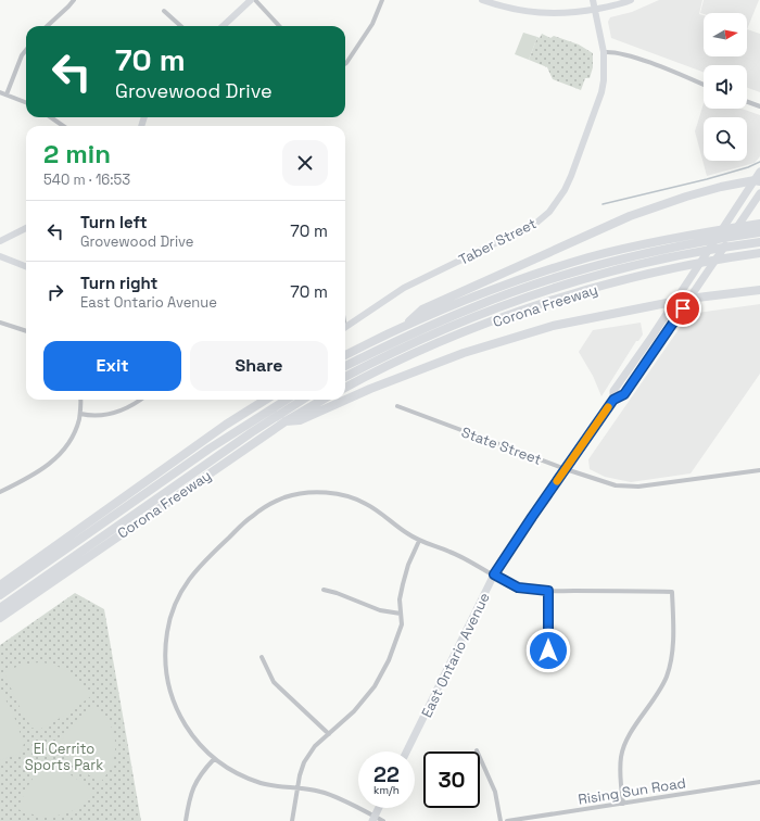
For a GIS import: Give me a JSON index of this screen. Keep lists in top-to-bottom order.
{
  "streets": {
    "highway": ["Corona Freeway"],
    "main road": ["East Ontario Avenue"],
    "street": ["Taber Street", "State Street", "Rising Sun Road"]
  },
  "crossings": [
    ["State Street", "East Ontario Avenue"]
  ],
  "parks": ["El Cerrito Sports Park"],
  "north": "right",
  "page": {
    "turn": ["70 m", "Grovewood Drive"],
    "heading": ["2 min", "540 m · 16:53"],
    "list": [
      {
        "name": "Turn left",
        "note": "Grovewood Drive",
        "value": "70 m"
      },
      {
        "name": "Turn right",
        "note": "East Ontario Avenue",
        "value": "70 m"
      }
    ],
    "buttons": ["Exit", "Share"],
    "speed": "22 km/h",
    "limit": "30"
  }
}
